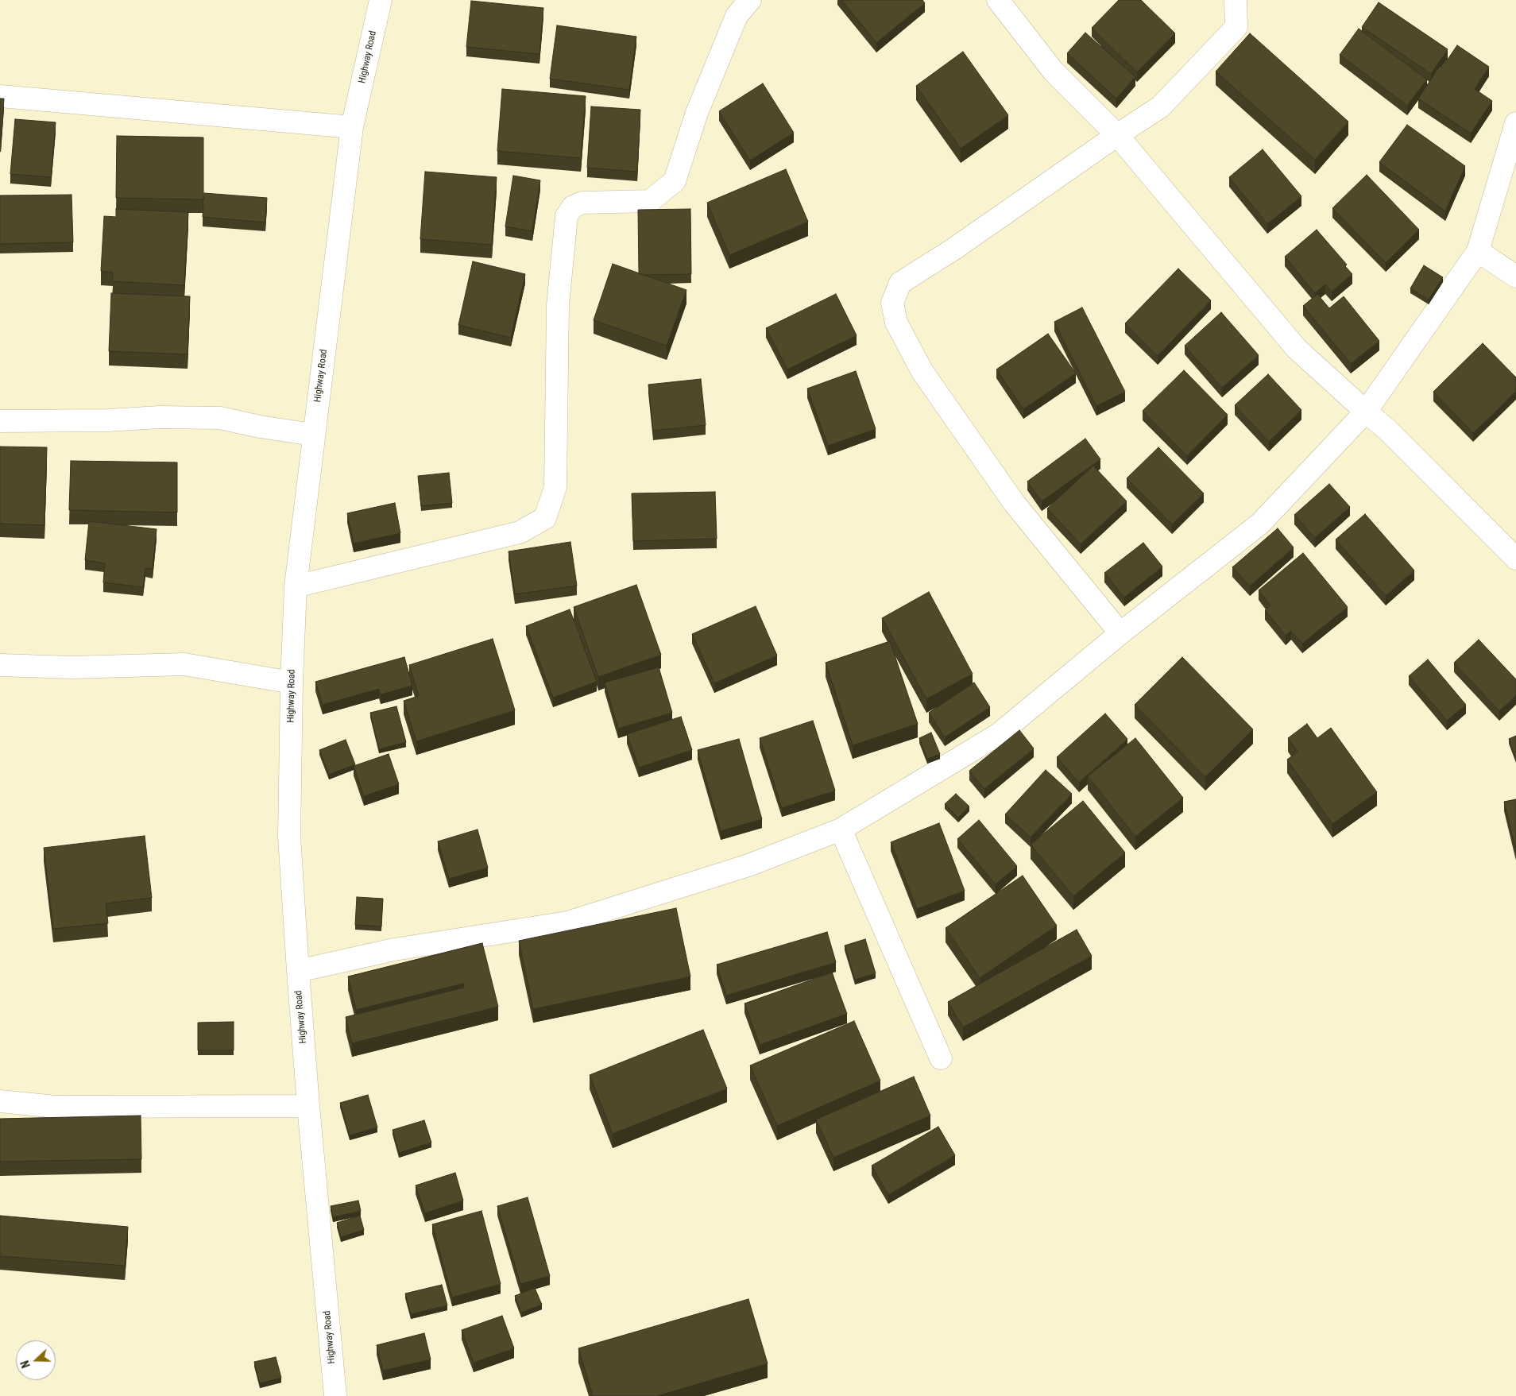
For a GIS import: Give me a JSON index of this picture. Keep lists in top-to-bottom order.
{
  "streets": {
    "street": ["Highway Road"]
  },
  "north": "left"
}
